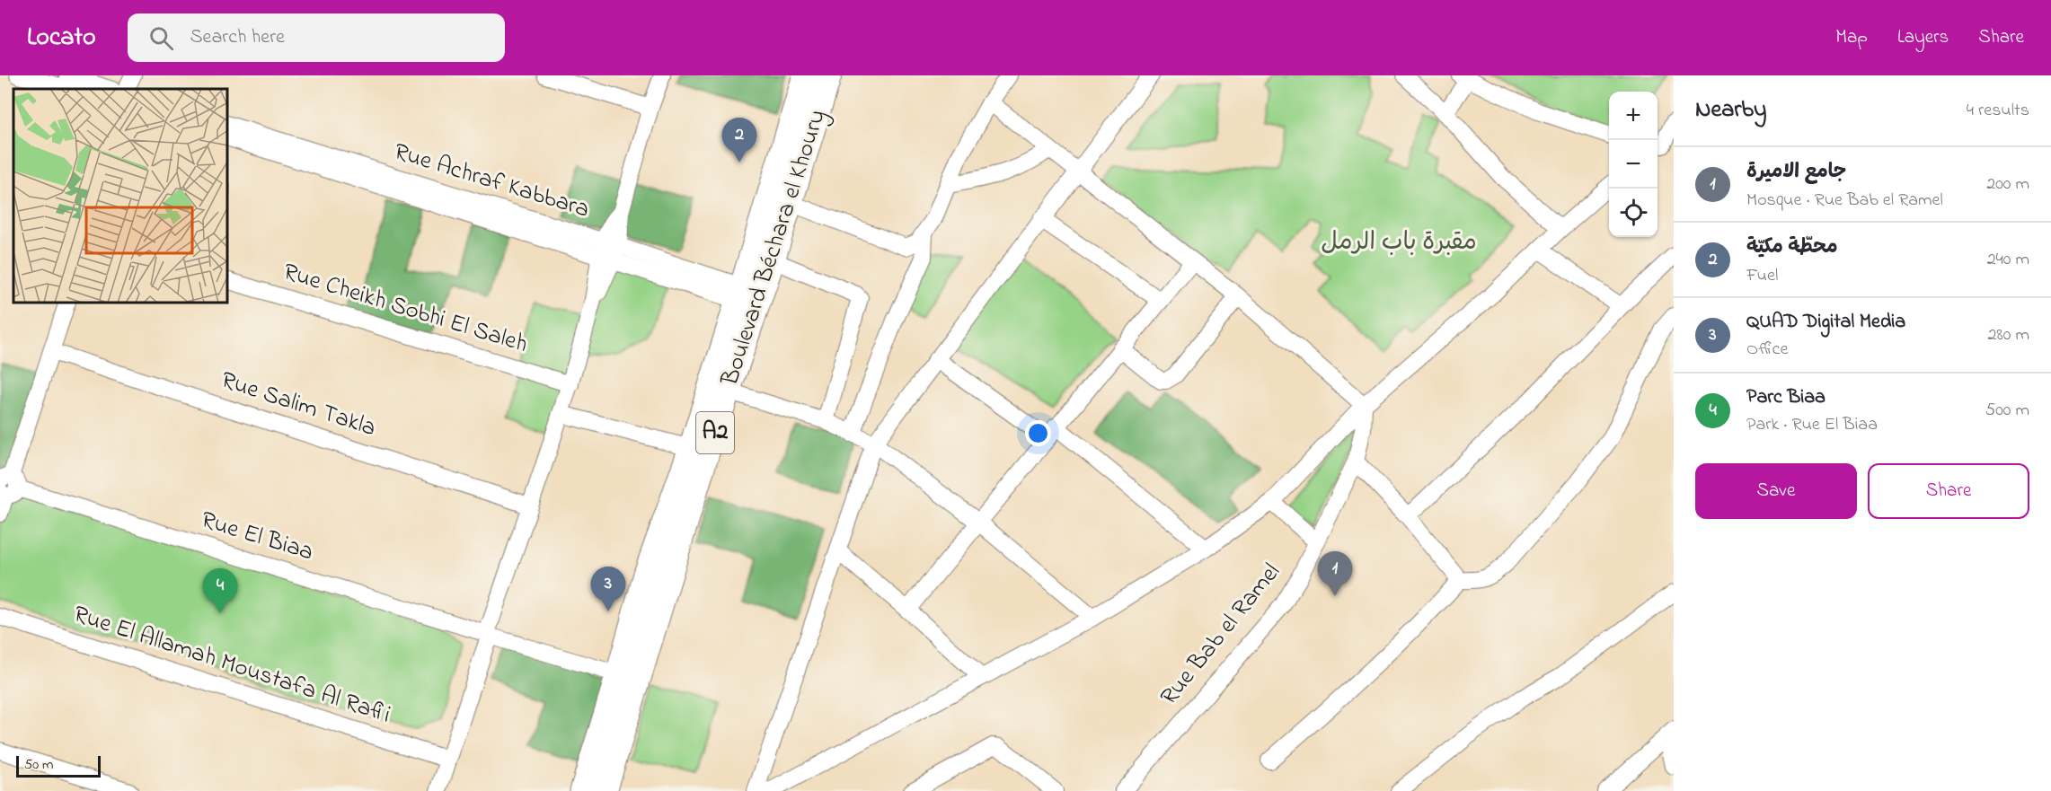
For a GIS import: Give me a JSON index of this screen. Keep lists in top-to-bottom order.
{
  "streets": {
    "highway": ["Boulevard Béchara el Khoury", "A2"],
    "street": [
      "Rue Achraf Kabbara",
      "Rue Cheikh Sobhi El Saleh",
      "Rue Salim Takla",
      "Rue El Biaa",
      "Rue Bab el Ramel",
      "Rue El Allamah Moustafa Al Rafii"
    ]
  },
  "crossings": [
    ["Rue Achraf Kabbara", "Boulevard Béchara el Khoury"],
    ["Boulevard Béchara el Khoury", "A2"],
    ["Boulevard Béchara el Khoury", "Rue El Biaa"]
  ],
  "parks": ["مقبرة باب الرمل"],
  "scale_bar": "50 m",
  "page": {
    "header": "Locato",
    "search": "Search here",
    "nav": ["Map", "Layers", "Share"],
    "heading": ["Nearby", "4 results"],
    "map_buttons": ["+", "−"],
    "pins": [
      "2",
      "1",
      "3",
      "4"
    ],
    "list": [
      {
        "mark": "1",
        "name": "جامع الاميرة",
        "note": "Mosque · Rue Bab el Ramel",
        "value": "200 m"
      },
      {
        "mark": "2",
        "name": "محطّة مكيّة",
        "note": "Fuel",
        "value": "240 m"
      },
      {
        "mark": "3",
        "name": "QUAD Digital Media",
        "note": "Office",
        "value": "280 m"
      },
      {
        "mark": "4",
        "name": "Parc Biaa",
        "note": "Park · Rue El Biaa",
        "value": "500 m"
      }
    ],
    "buttons": ["Save", "Share"],
    "scale": "50 m"
  }
}
